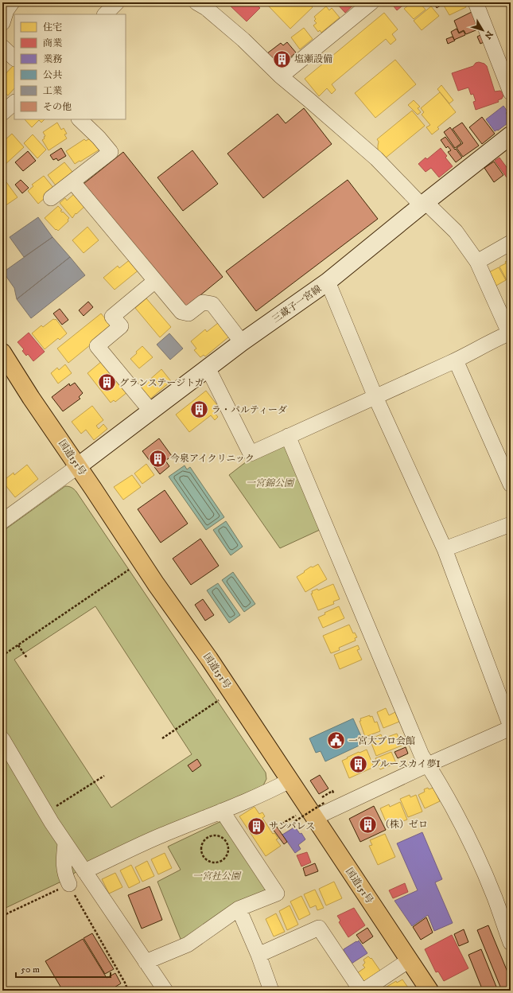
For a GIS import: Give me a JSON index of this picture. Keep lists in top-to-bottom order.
{
  "streets": {
    "highway": ["国道151号"],
    "main road": ["三蔵子一宮線"]
  },
  "crossings": [
    ["三蔵子一宮線", "国道151号"]
  ],
  "parks": ["一宮錦公園", "一宮社公園"],
  "places": {
    "building": [
      "塩瀬設備",
      "グランステージトガ",
      "ラ・パルティーダ",
      "今泉アイクリニック",
      "ブルースカイ夢I",
      "（株）ゼロ",
      "サンパレス"
    ],
    "public building": ["一宮大ブロ会館"]
  },
  "legend": [
    "住宅",
    "商業",
    "業務",
    "公共",
    "工業",
    "その他"
  ],
  "scale_bar": "50 m",
  "north": "bottom right"
}
